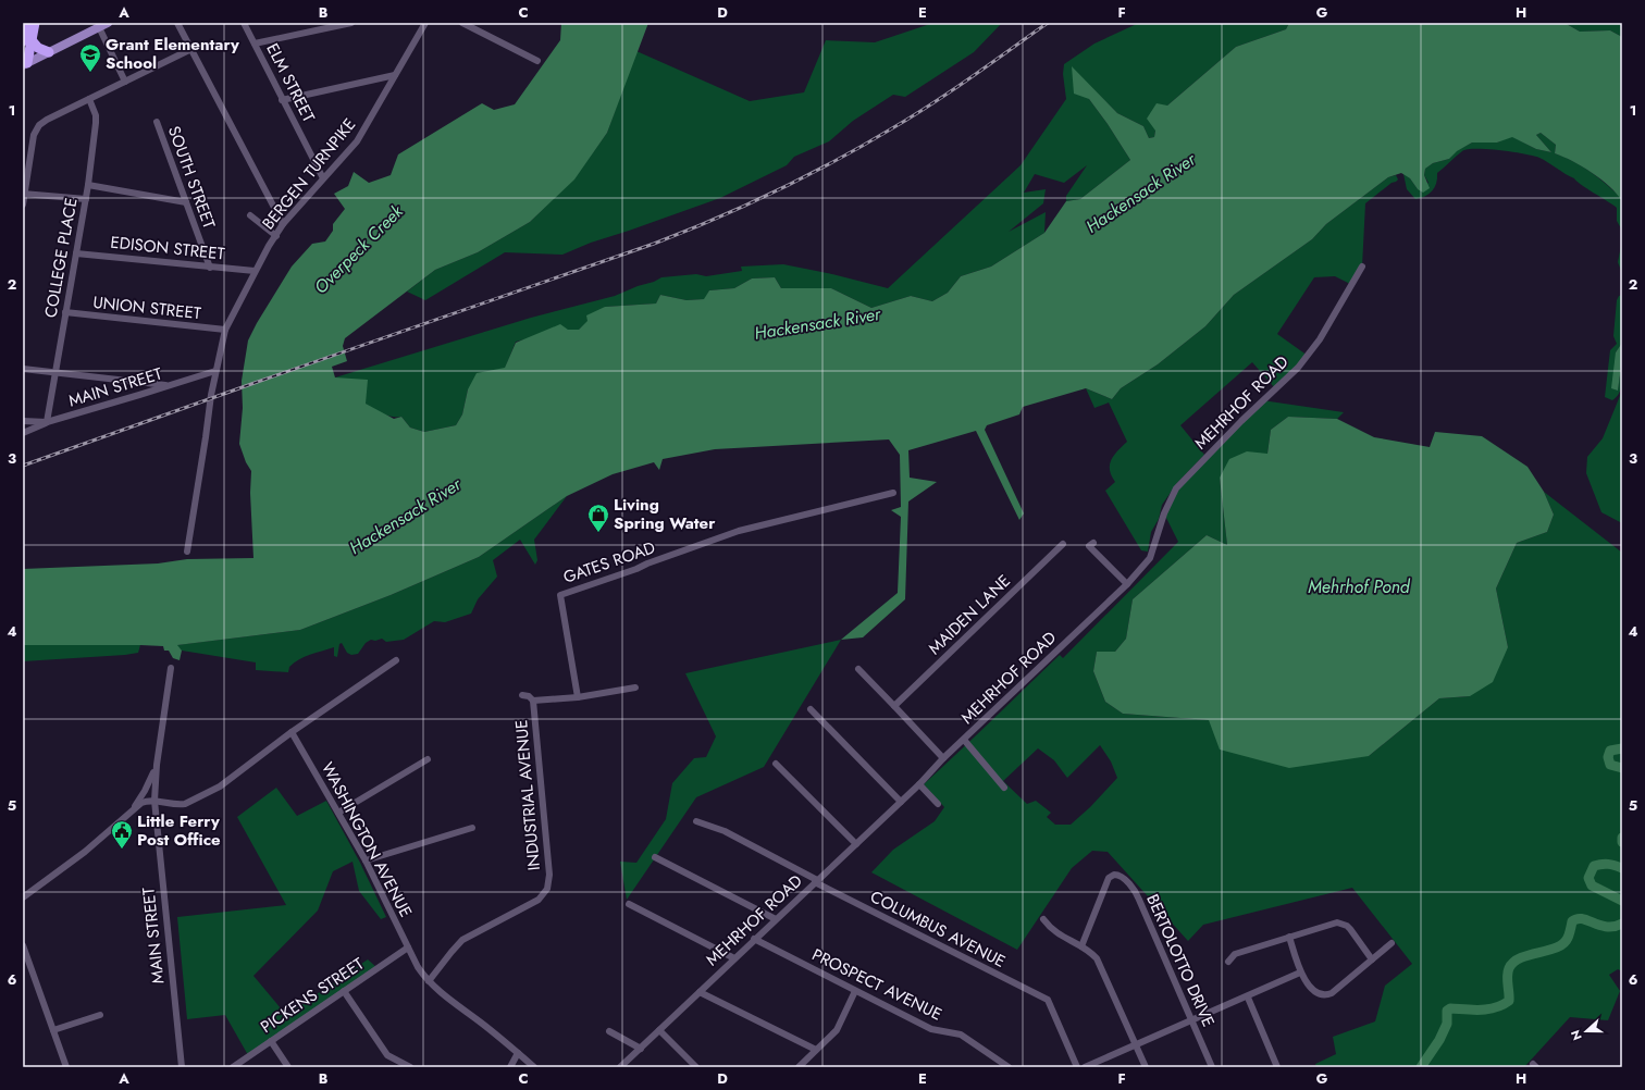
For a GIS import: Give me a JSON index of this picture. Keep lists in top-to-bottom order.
{
  "streets": {
    "street": [
      "ELM STREET",
      "BERGEN TURNPIKE",
      "SOUTH STREET",
      "EDISON STREET",
      "COLLEGE PLACE",
      "UNION STREET",
      "MAIN STREET",
      "MEHRHOF ROAD",
      "GATES ROAD",
      "MAIDEN LANE",
      "INDUSTRIAL AVENUE",
      "WASHINGTON AVENUE",
      "COLUMBUS AVENUE",
      "BERTOLOTTO DRIVE",
      "PROSPECT AVENUE",
      "PICKENS STREET"
    ]
  },
  "crossings": [
    ["ELM STREET", "BERGEN TURNPIKE"],
    ["BERGEN TURNPIKE", "EDISON STREET"],
    ["BERGEN TURNPIKE", "UNION STREET"],
    ["BERGEN TURNPIKE", "MAIN STREET"],
    ["SOUTH STREET", "EDISON STREET"],
    ["EDISON STREET", "COLLEGE PLACE"],
    ["COLLEGE PLACE", "UNION STREET"],
    ["COLLEGE PLACE", "MAIN STREET"],
    ["MEHRHOF ROAD", "COLUMBUS AVENUE"],
    ["MEHRHOF ROAD", "PROSPECT AVENUE"],
    ["GATES ROAD", "INDUSTRIAL AVENUE"],
    ["INDUSTRIAL AVENUE", "WASHINGTON AVENUE"],
    ["WASHINGTON AVENUE", "PICKENS STREET"]
  ],
  "water": ["Hackensack River", "Overpeck Creek", "Mehrhof Pond"],
  "places": {
    "school or university": ["Grant Elementary School"],
    "shop": ["Living Spring Water"],
    "public building": ["Little Ferry Post Office"]
  },
  "north": "left",
  "grid": {
    "columns": [
      "A",
      "B",
      "C",
      "D",
      "E",
      "F",
      "G",
      "H"
    ],
    "rows": [
      "1",
      "2",
      "3",
      "4",
      "5",
      "6"
    ]
  }
}
